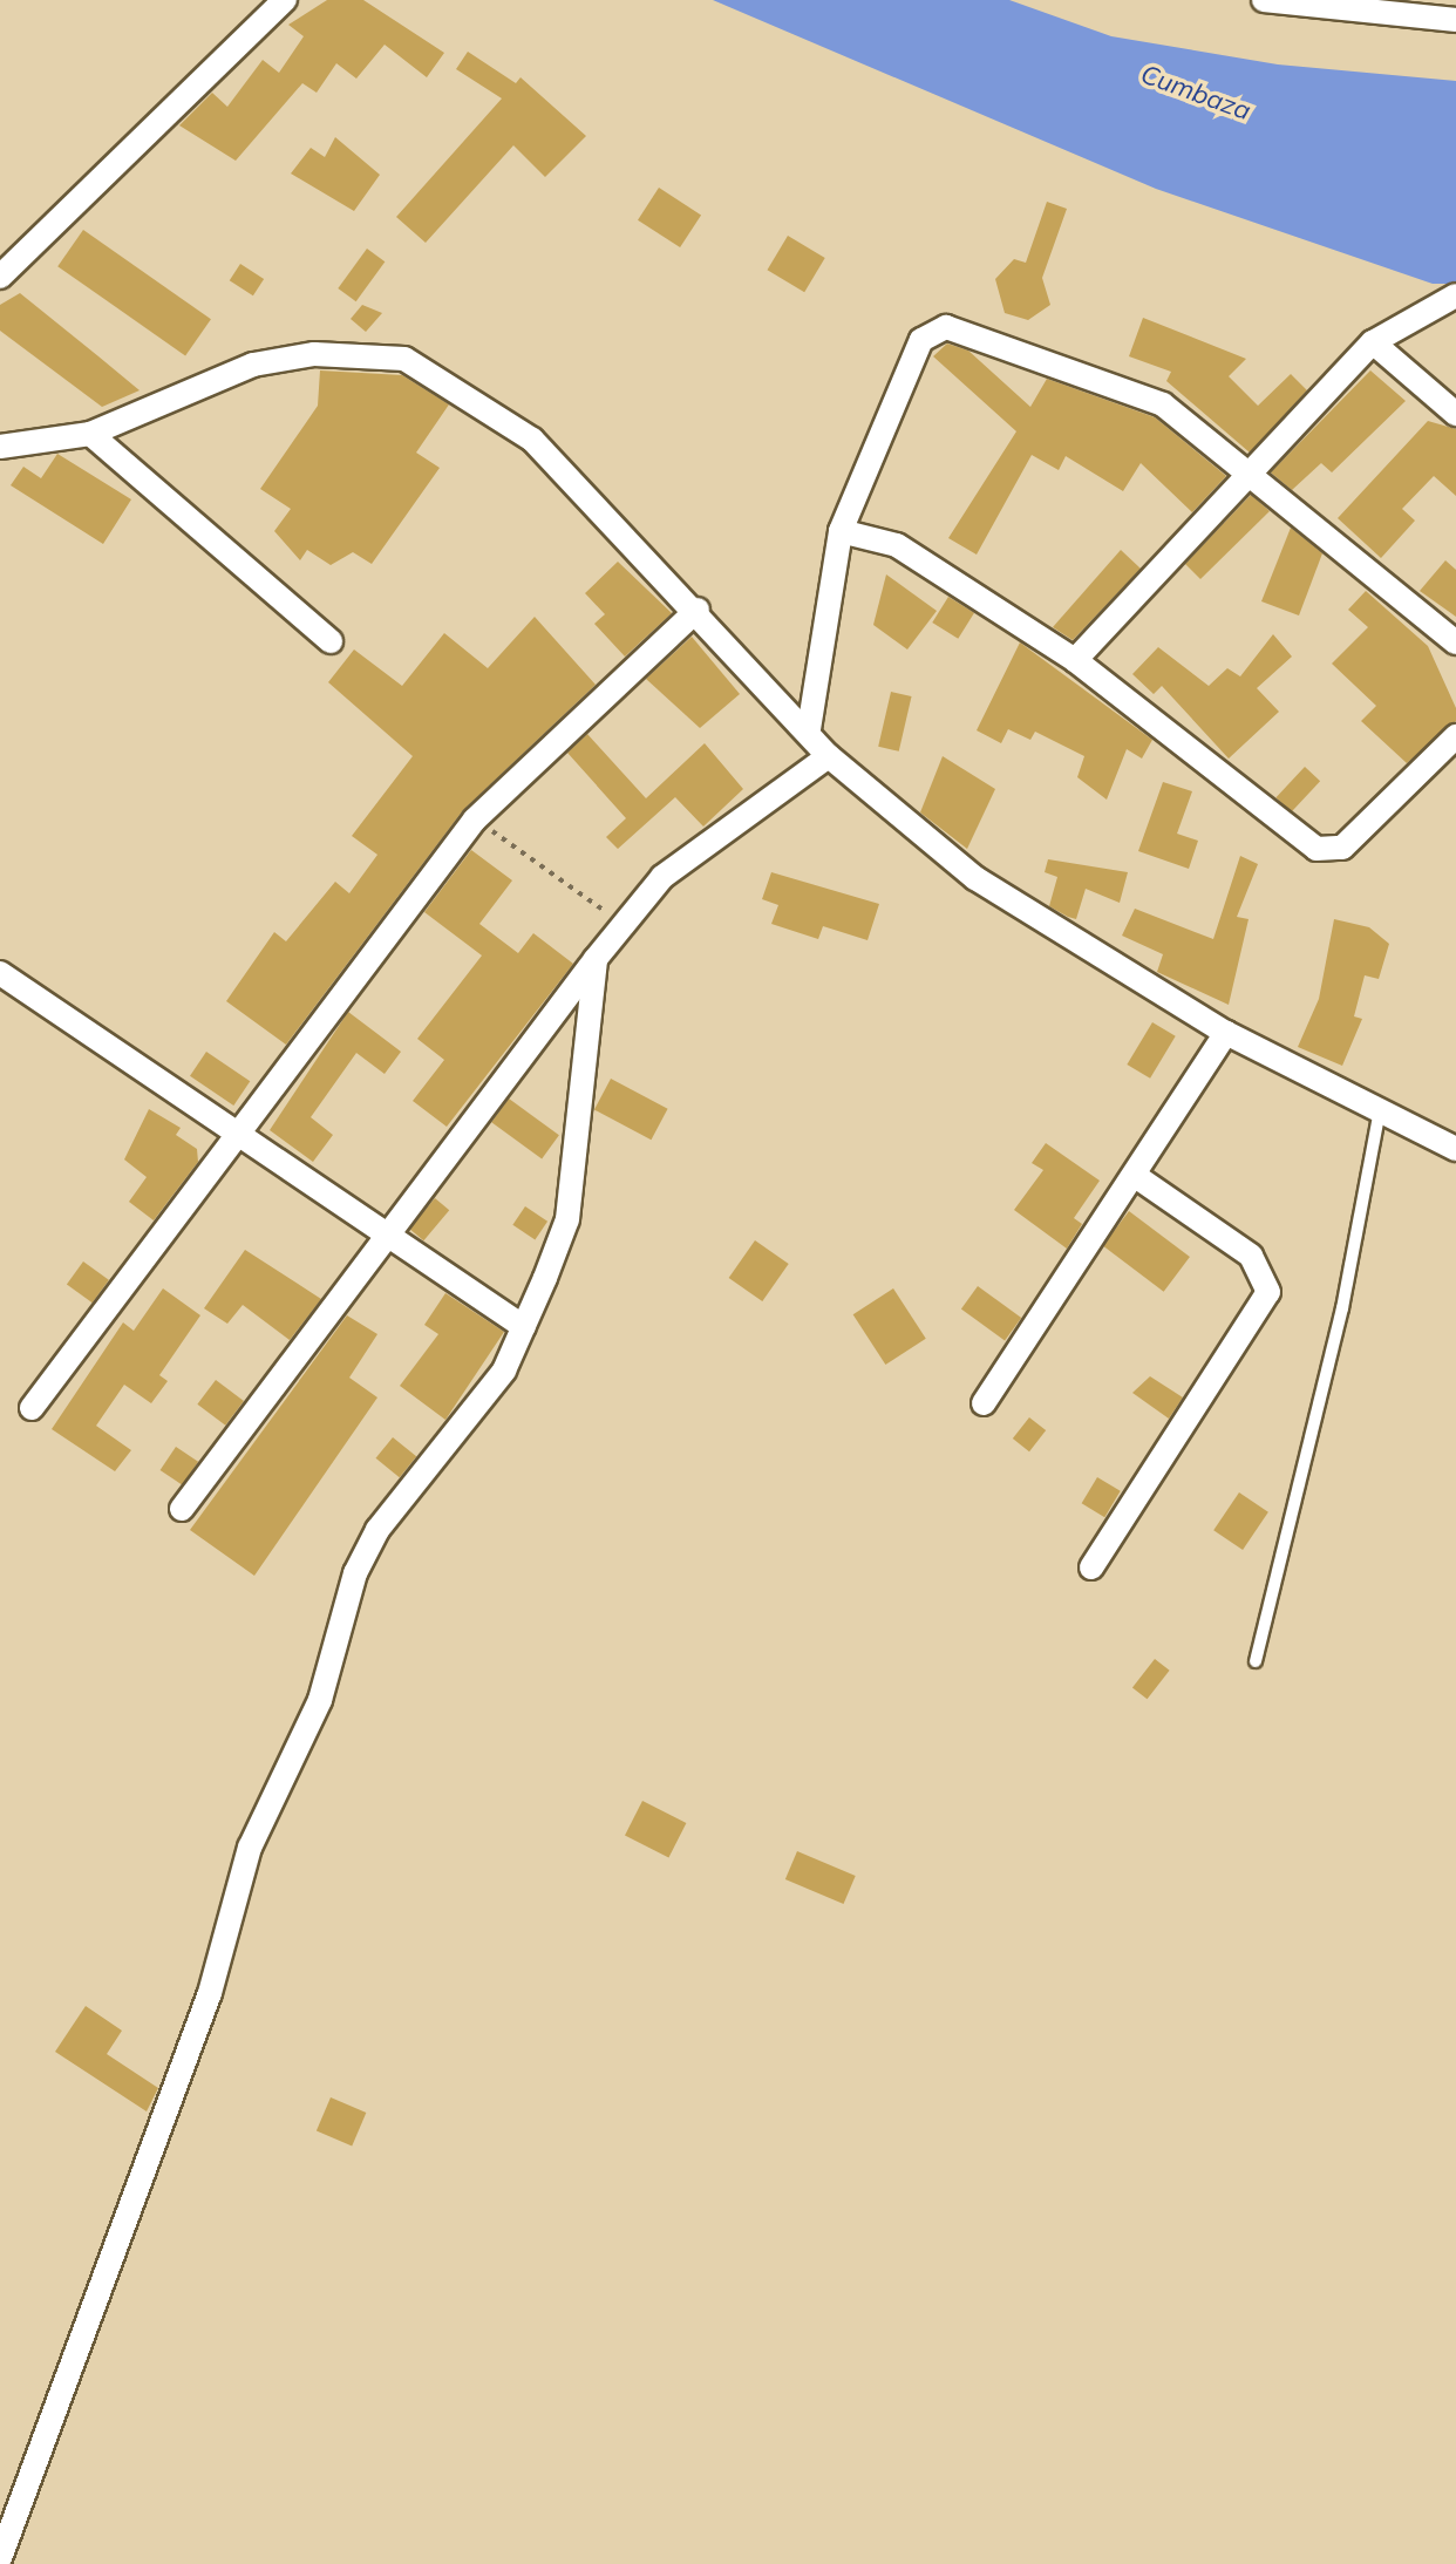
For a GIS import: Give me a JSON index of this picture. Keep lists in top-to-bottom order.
{
  "water": ["Cumbaza"]
}
